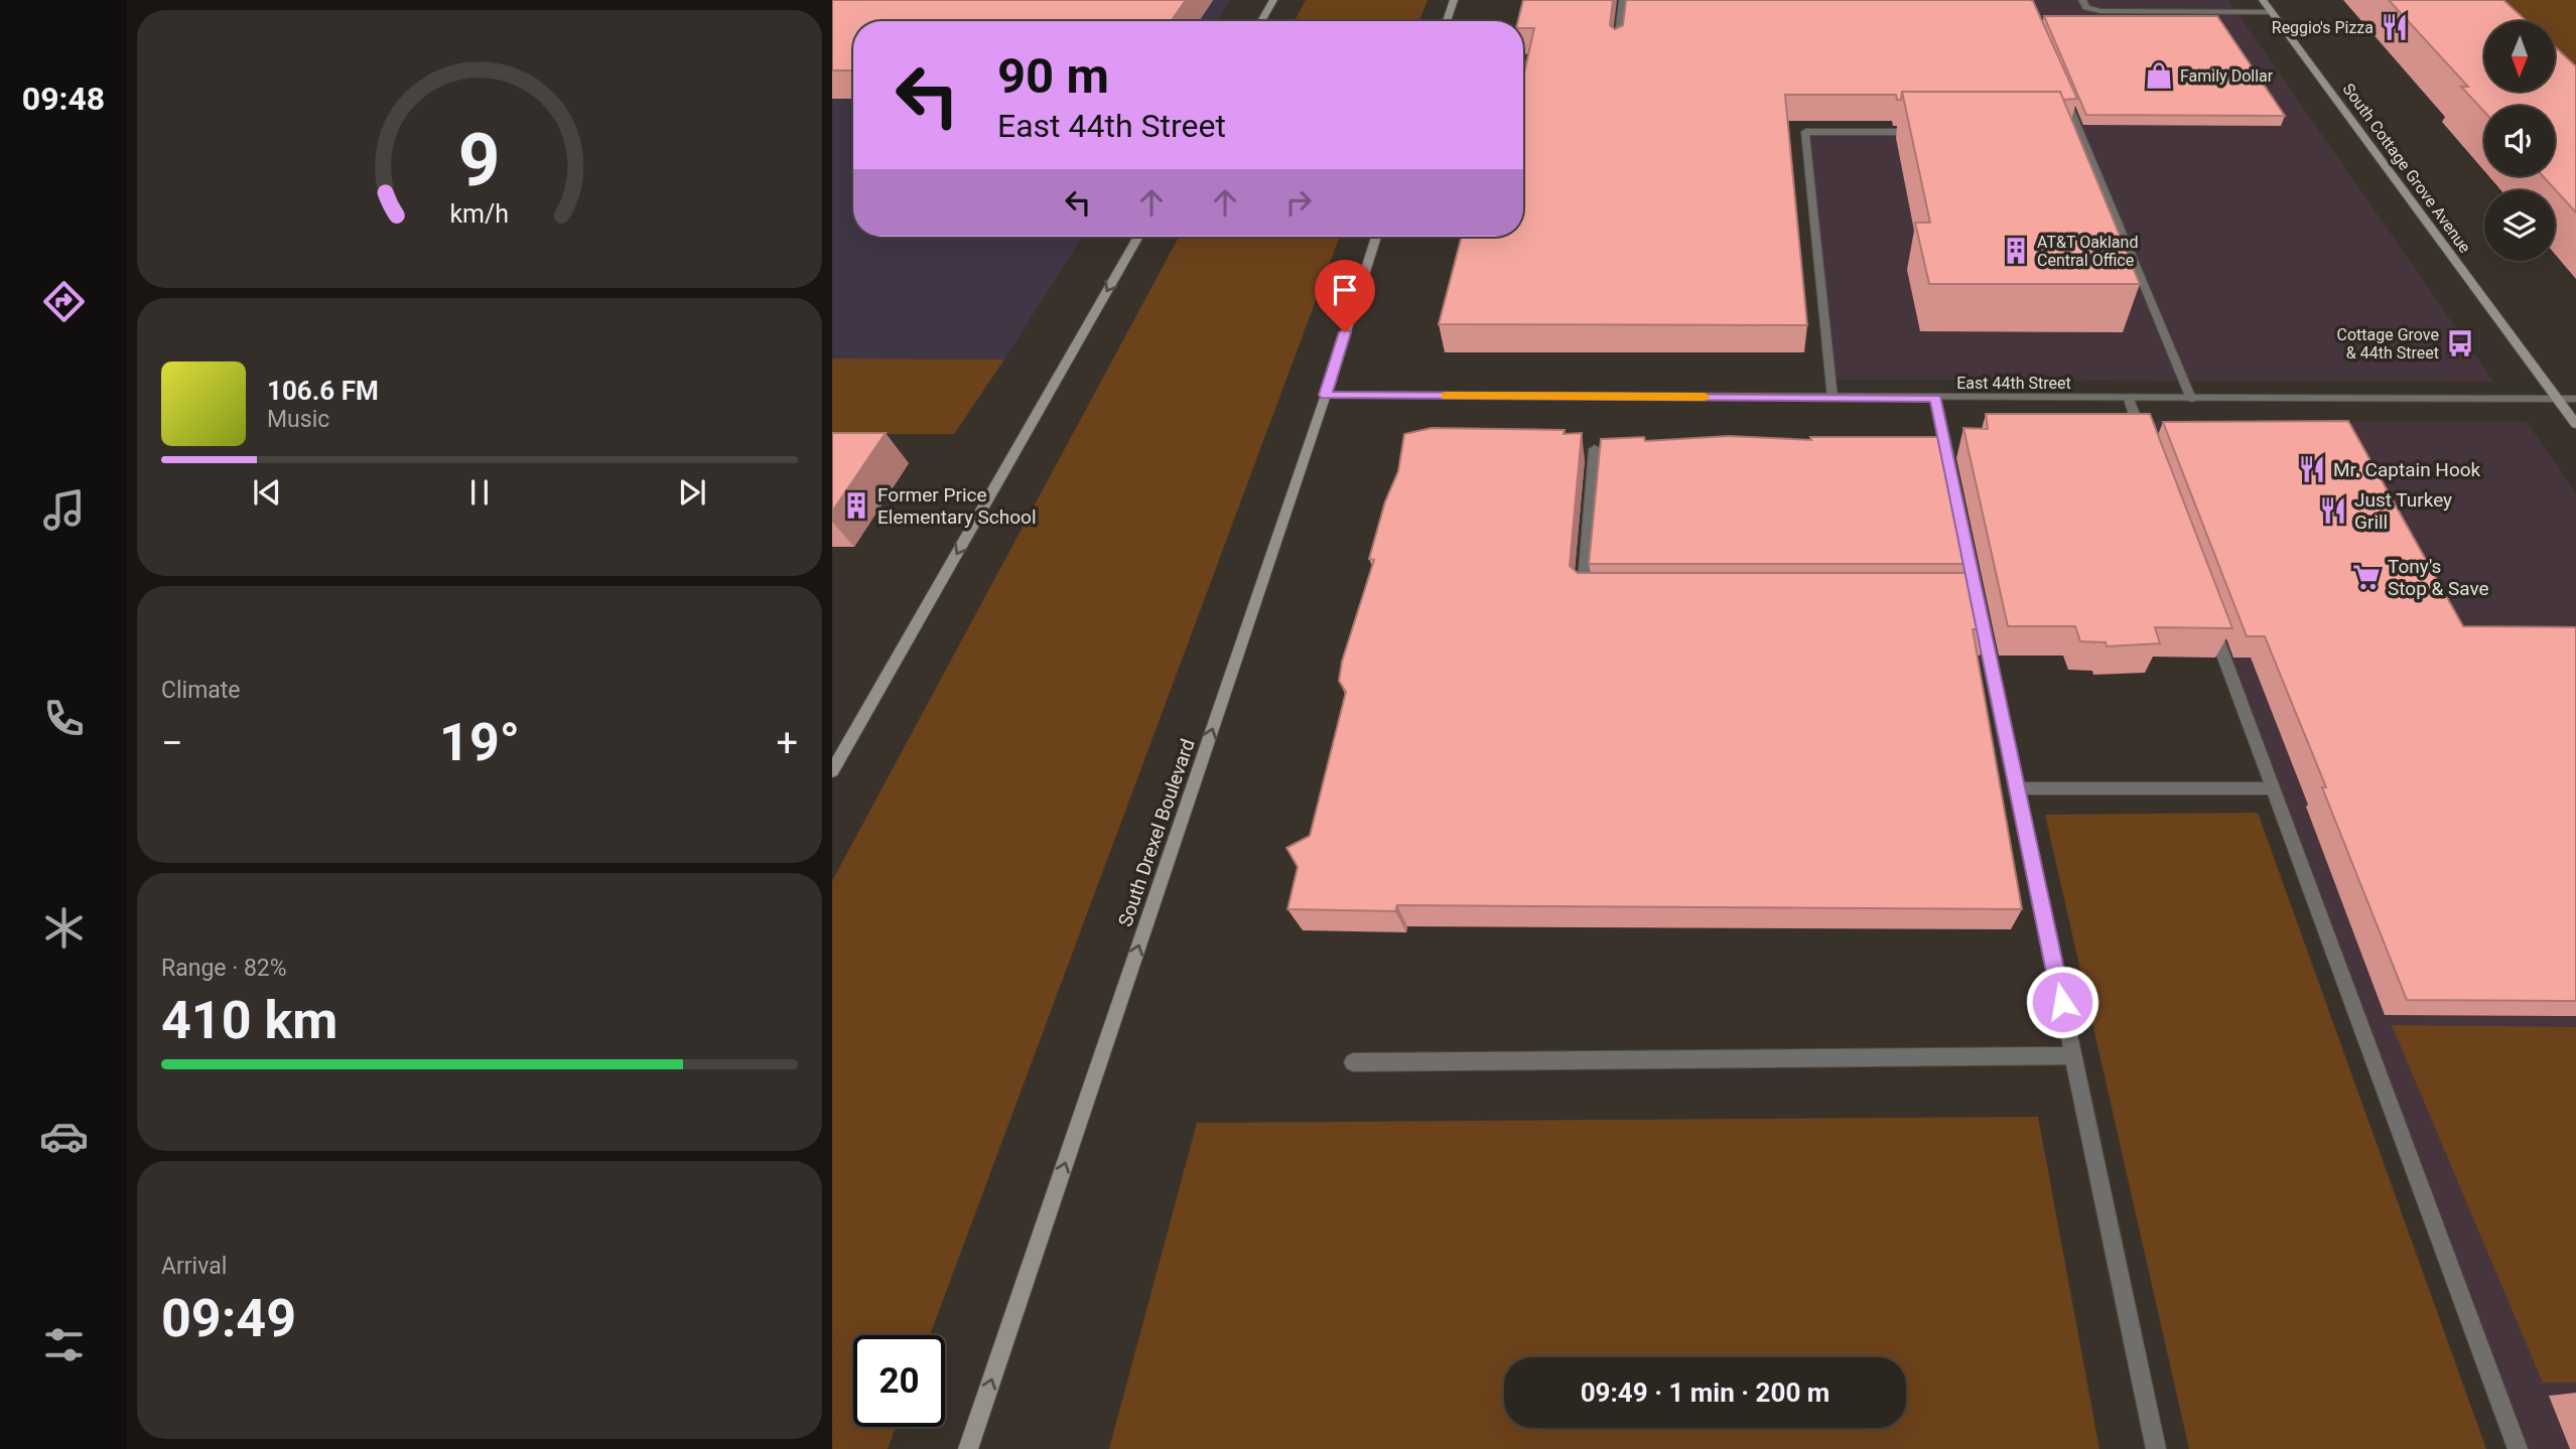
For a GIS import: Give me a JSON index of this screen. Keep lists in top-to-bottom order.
{
  "streets": {
    "street": ["South Cottage Grove Avenue", "East 44th Street", "South Drexel Boulevard"]
  },
  "crossings": [
    ["South Cottage Grove Avenue", "East 44th Street"],
    ["East 44th Street", "South Drexel Boulevard"]
  ],
  "one_way": ["South Drexel Boulevard"],
  "places": {
    "restaurant": ["Reggio's Pizza", "Mr. Captain Hook", "Just Turkey Grill"],
    "shop": ["Family Dollar"],
    "building": ["AT&T Oakland Central Office", "Former Price Elementary School"],
    "bus stop": ["Cottage Grove & 44th Street"],
    "supermarket": ["Tony's Stop & Save"]
  },
  "north": "bottom",
  "page": {
    "tabs": "09:48",
    "turn": ["90 m", "East 44th Street"],
    "song": ["106.6 FM", "Music"],
    "tile": [
      "Climate",
      ["Range · 82%", "410 km"],
      ["Arrival", "09:49"]
    ],
    "heat": ["−", "19°", "+"],
    "limit": "20",
    "trip": "09:49 · 1 min · 200 m",
    "gauge": ["9", "km/h"]
  }
}
